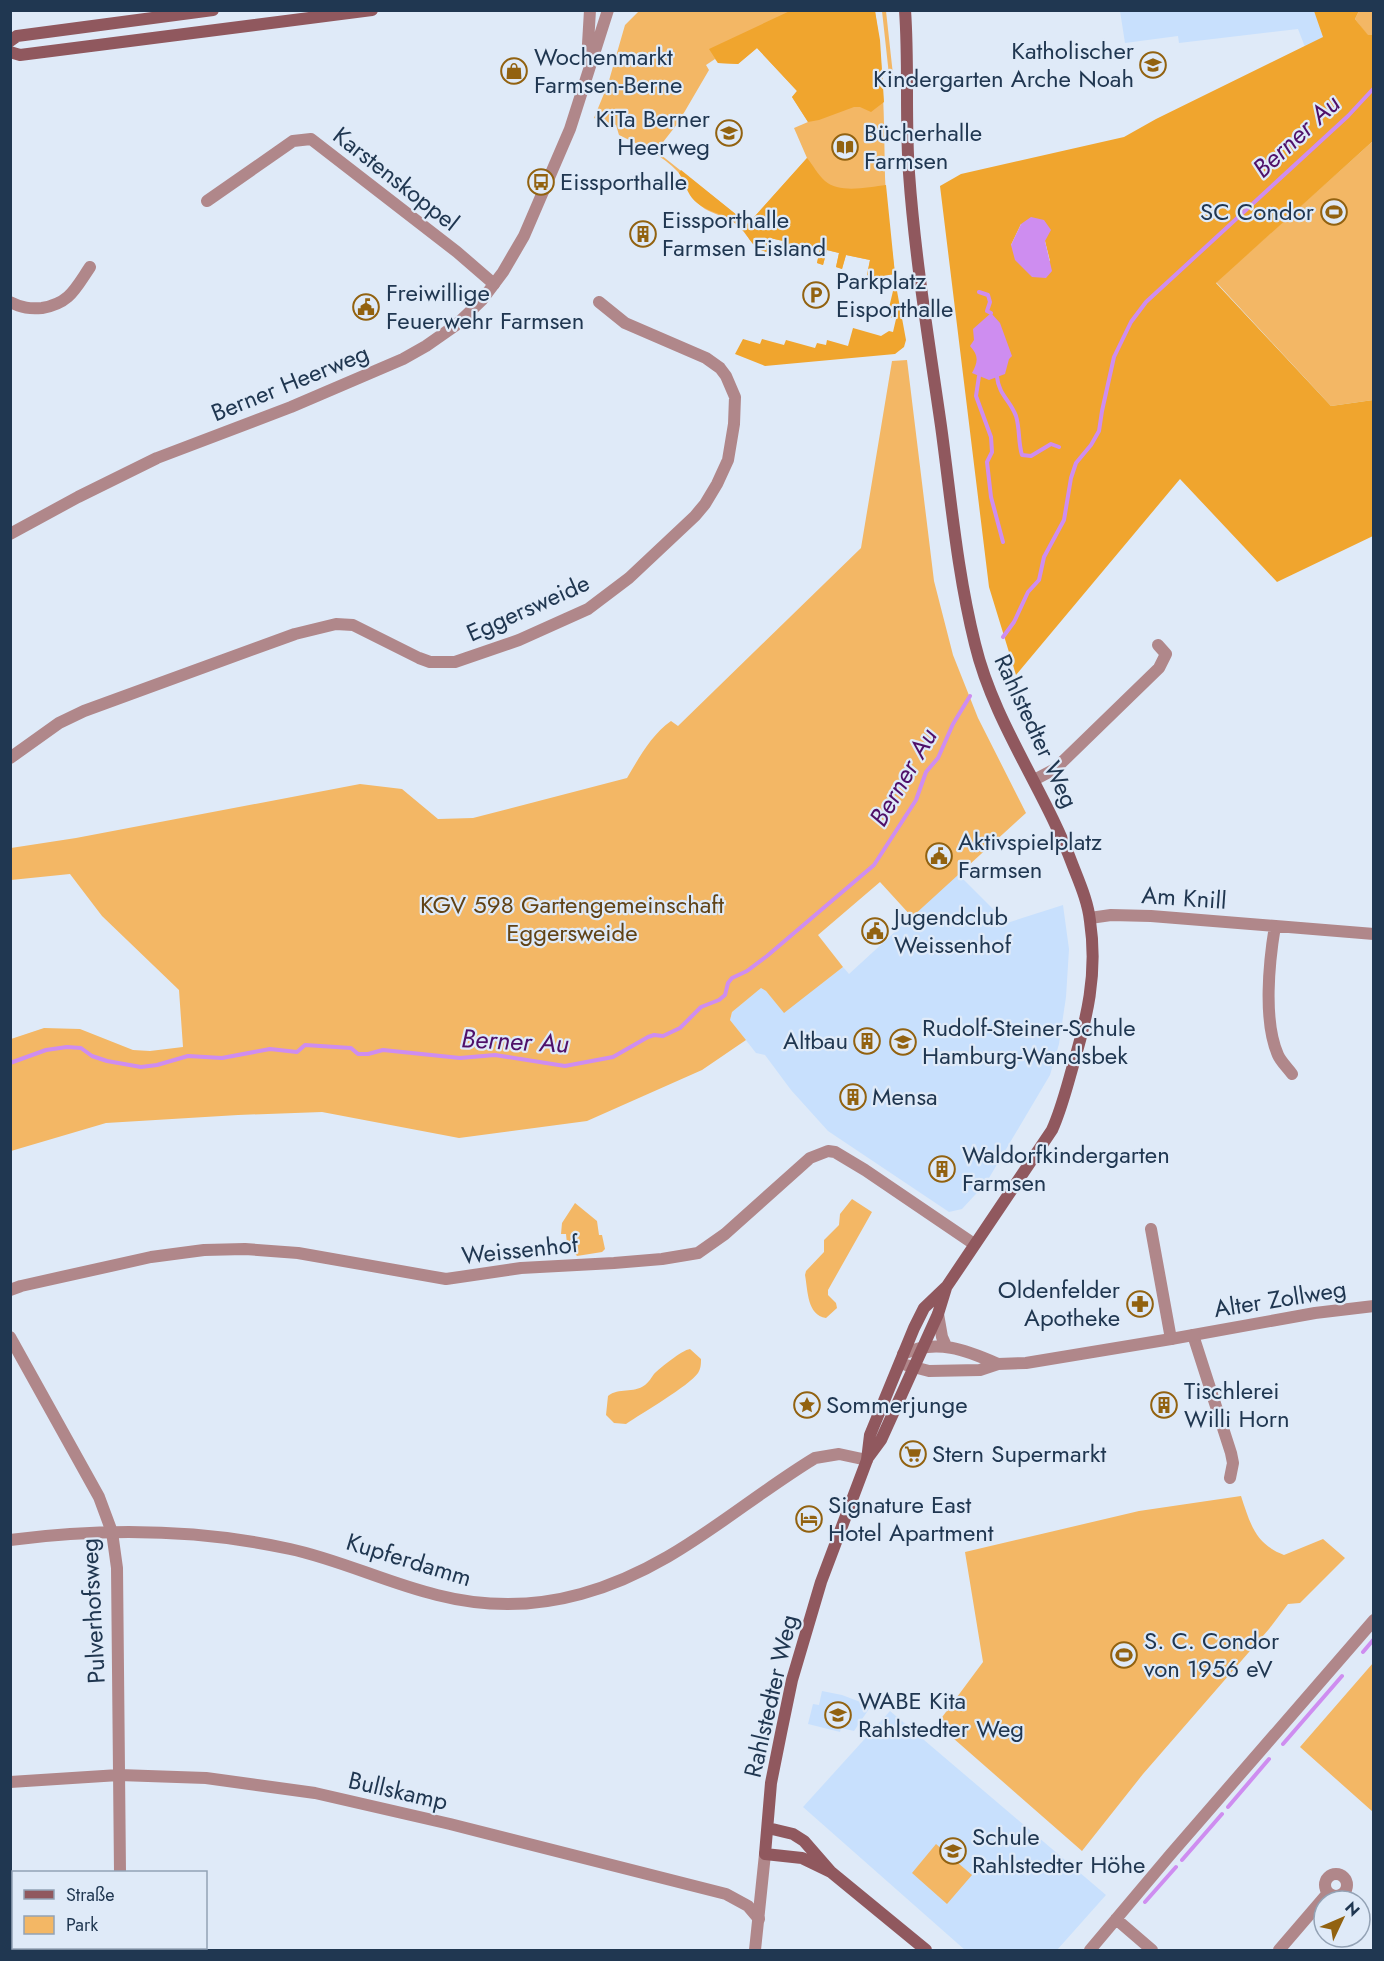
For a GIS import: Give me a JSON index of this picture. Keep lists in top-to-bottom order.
{
  "streets": {
    "main road": ["Rahlstedter Weg"],
    "street": [
      "Karstenskoppel",
      "Berner Heerweg",
      "Eggersweide",
      "Am Knill",
      "Weissenhof",
      "Alter Zollweg",
      "Kupferdamm",
      "Pulverhofsweg",
      "Bullskamp"
    ]
  },
  "crossings": [
    ["Karstenskoppel", "Berner Heerweg"],
    ["Rahlstedter Weg", "Am Knill"],
    ["Rahlstedter Weg", "Weissenhof"],
    ["Rahlstedter Weg", "Alter Zollweg"],
    ["Rahlstedter Weg", "Kupferdamm"],
    ["Rahlstedter Weg", "Bullskamp"],
    ["Kupferdamm", "Pulverhofsweg"],
    ["Pulverhofsweg", "Bullskamp"]
  ],
  "water": ["Berner Au"],
  "parks": ["KGV 598 Gartengemeinschaft Eggersweide"],
  "places": {
    "school or university": [
      "Katholischer Kindergarten Arche Noah",
      "KiTa Berner Heerweg",
      "Rudolf-Steiner-Schule Hamburg-Wandsbek",
      "WABE Kita Rahlstedter Weg",
      "Schule Rahlstedter Höhe"
    ],
    "shop": ["Wochenmarkt Farmsen-Berne"],
    "library": ["Bücherhalle Farmsen"],
    "bus stop": ["Eissporthalle"],
    "sports": ["SC Condor", "S. C. Condor von 1956 eV"],
    "building": [
      "Eissporthalle Farmsen Eisland",
      "Altbau",
      "Mensa",
      "Waldorfkindergarten Farmsen",
      "Tischlerei Willi Horn"
    ],
    "parking": ["Parkplatz Eisporthalle"],
    "public building": ["Freiwillige Feuerwehr Farmsen", "Aktivspielplatz Farmsen", "Jugendclub Weissenhof"],
    "pharmacy": ["Oldenfelder Apotheke"],
    "place": ["Sommerjunge"],
    "supermarket": ["Stern Supermarkt"],
    "hotel": ["Signature East Hotel Apartment"]
  },
  "legend": ["Straße", "Park"],
  "north": "top right"
}
